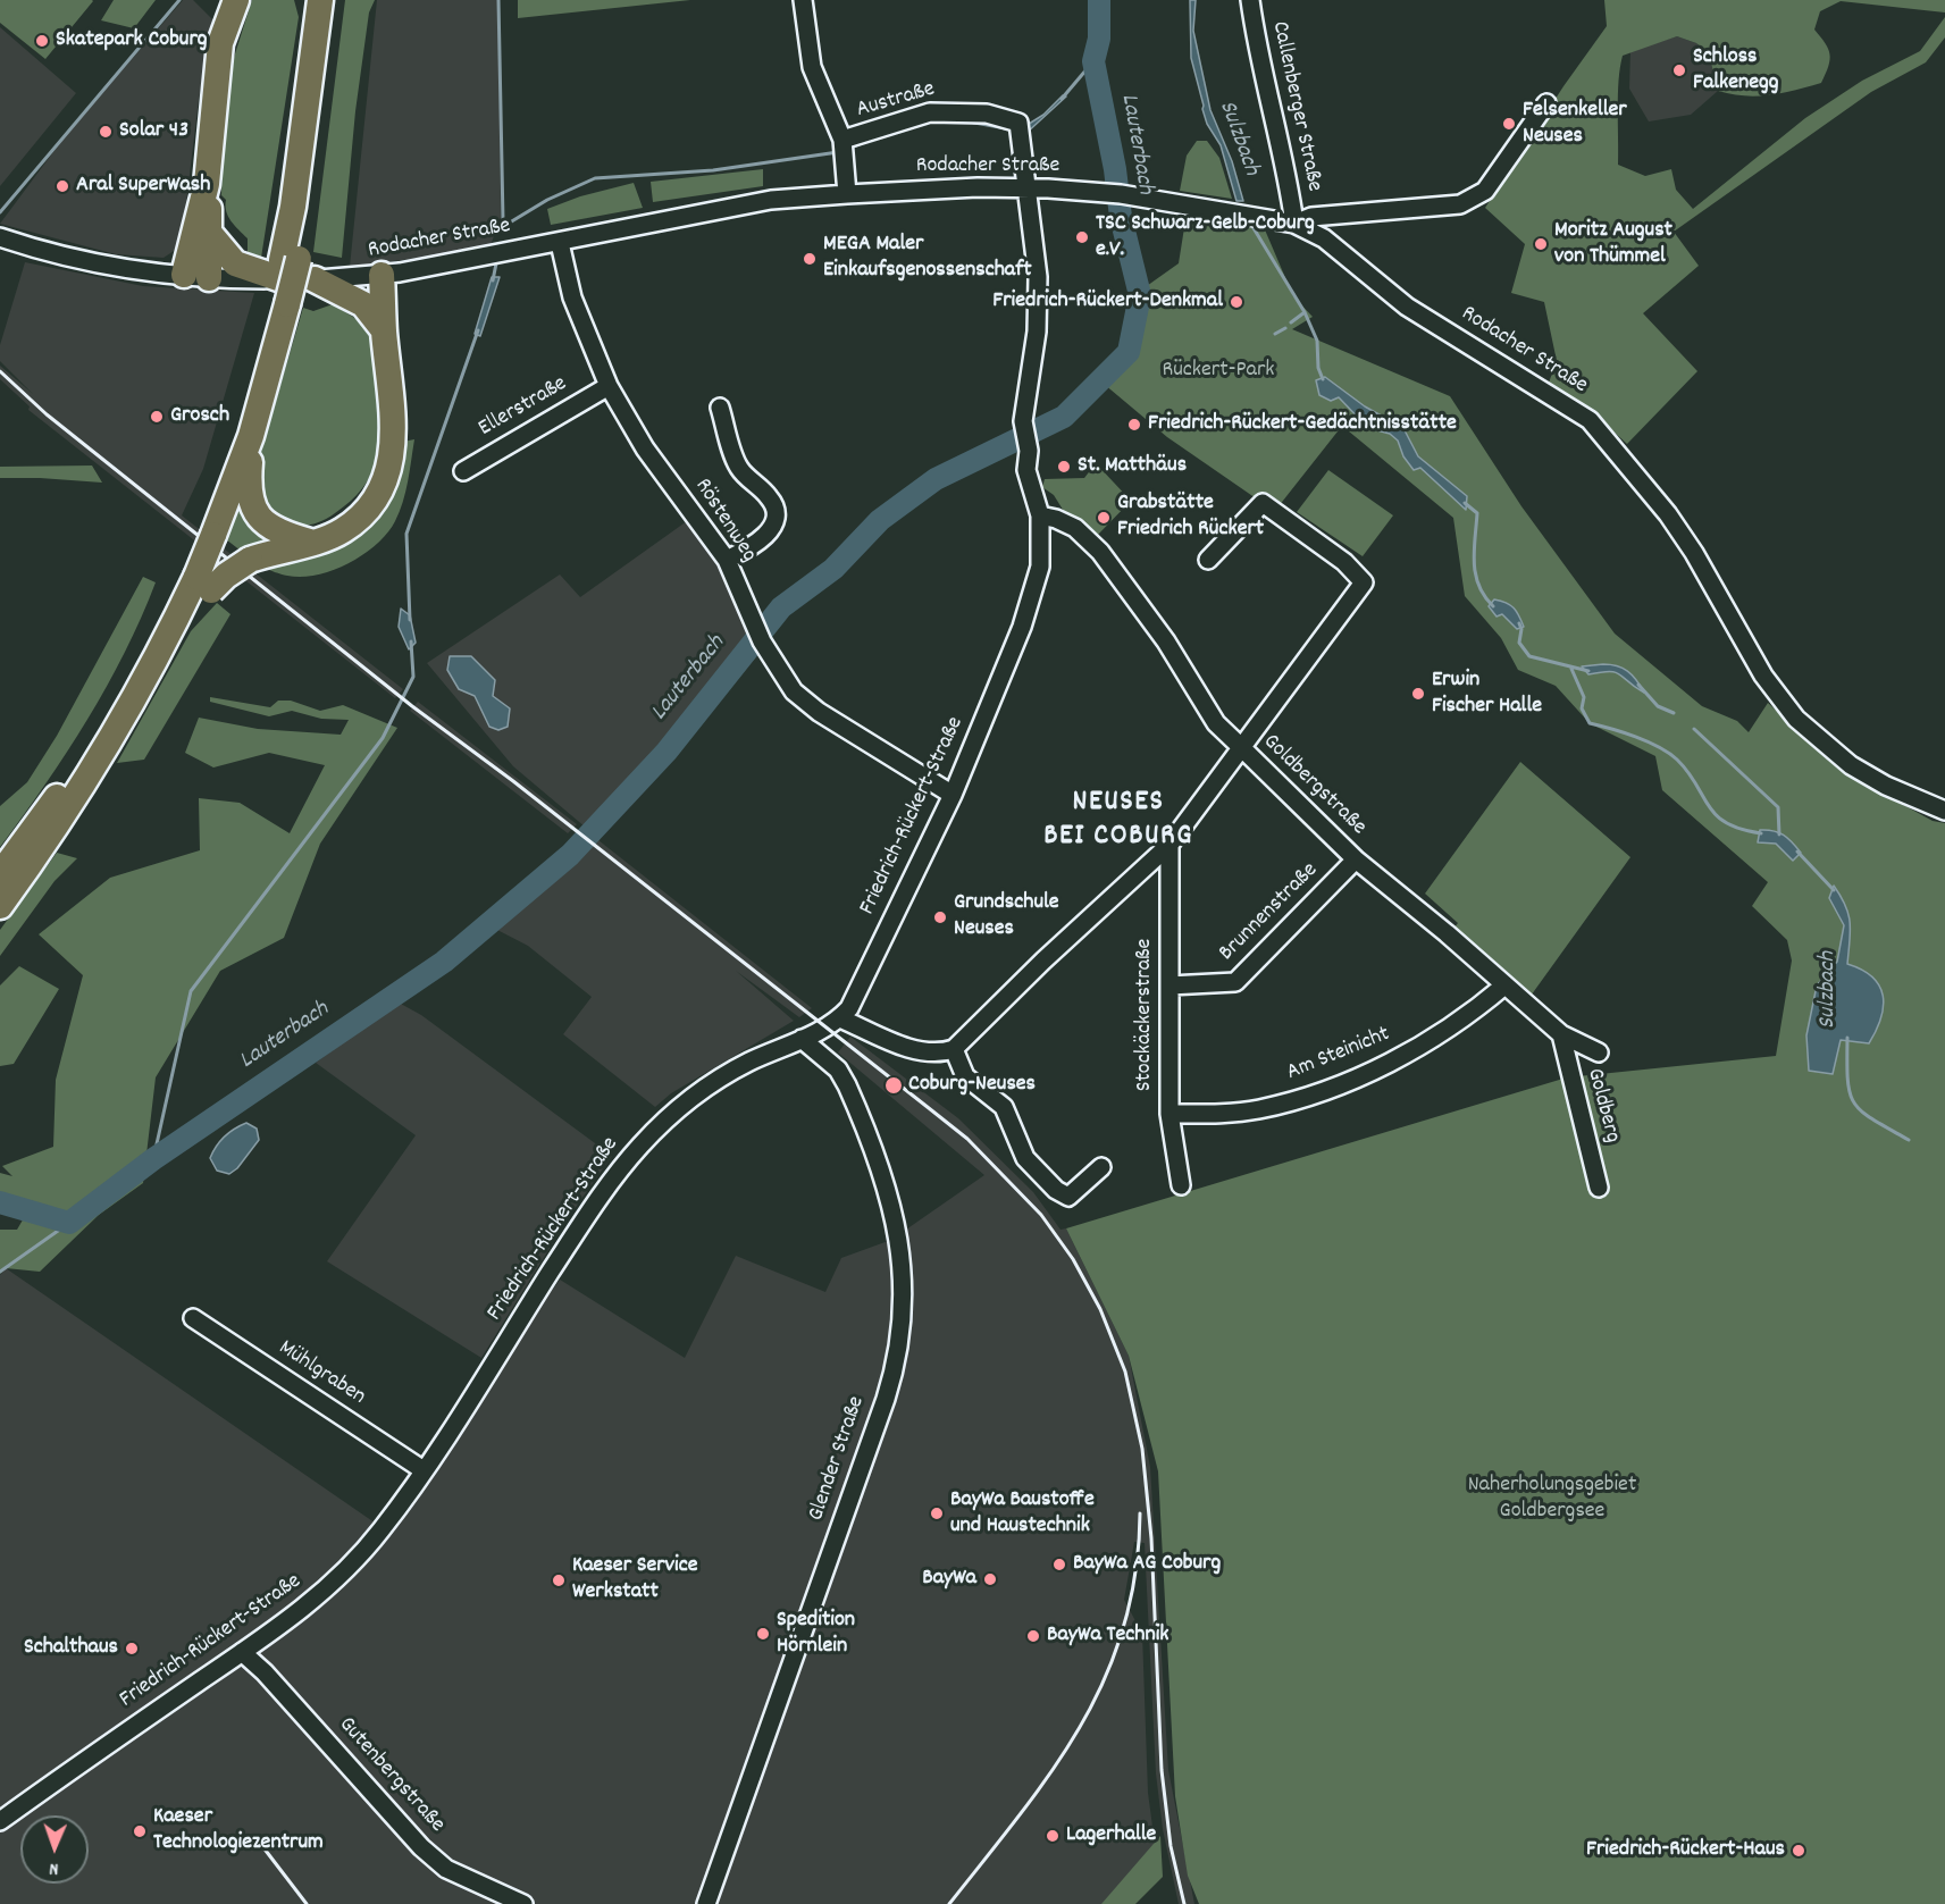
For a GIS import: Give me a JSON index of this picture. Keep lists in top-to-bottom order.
{
  "streets": {
    "street": [
      "Austraße",
      "Callenberger Straße",
      "Rodacher Straße",
      "Ellerstraße",
      "Röstenweg",
      "Goldbergstraße",
      "Friedrich-Rückert-Straße",
      "Brunnenstraße",
      "Stockäckerstraße",
      "Am Steinicht",
      "Goldberg",
      "Mühlgraben",
      "Glender Straße",
      "Gutenbergstraße"
    ]
  },
  "crossings": [
    ["Austraße", "Rodacher Straße"],
    ["Austraße", "Friedrich-Rückert-Straße"],
    ["Callenberger Straße", "Rodacher Straße"],
    ["Rodacher Straße", "Röstenweg"],
    ["Rodacher Straße", "Friedrich-Rückert-Straße"],
    ["Ellerstraße", "Röstenweg"],
    ["Röstenweg", "Friedrich-Rückert-Straße"],
    ["Goldbergstraße", "Friedrich-Rückert-Straße"],
    ["Goldbergstraße", "Brunnenstraße"],
    ["Goldbergstraße", "Am Steinicht"],
    ["Goldbergstraße", "Goldberg"],
    ["Friedrich-Rückert-Straße", "Mühlgraben"],
    ["Friedrich-Rückert-Straße", "Glender Straße"],
    ["Friedrich-Rückert-Straße", "Gutenbergstraße"],
    ["Brunnenstraße", "Stockäckerstraße"],
    ["Stockäckerstraße", "Am Steinicht"]
  ],
  "districts": ["NEUSES BEI COBURG"],
  "water": ["Sulzbach", "Lauterbach"],
  "parks": ["Rückert-Park", "Naherholungsgebiet Goldbergsee"],
  "places": [
    "Skatepark Coburg",
    "Schloss Falkenegg",
    "Felsenkeller Neuses",
    "Solar 43",
    "Aral SuperWash",
    "TSC Schwarz-Gelb-Coburg e.V.",
    "Moritz August von Thümmel",
    "MEGA Maler Einkaufsgenossenschaft",
    "Friedrich-Rückert-Denkmal",
    "Grosch",
    "Friedrich-Rückert-Gedächtnisstätte",
    "St. Matthäus",
    "Grabstätte Friedrich Rückert",
    "Erwin Fischer Halle",
    "Grundschule Neuses",
    "Coburg-Neuses",
    "BayWa Baustoffe und Haustechnik",
    "BayWa AG Coburg",
    "BayWa",
    "Kaeser Service Werkstatt",
    "Spedition Hörnlein",
    "BayWa Technik",
    "Schalthaus",
    "Kaeser Technologiezentrum",
    "Lagerhalle",
    "Friedrich-Rückert-Haus"
  ],
  "north": "bottom"
}
